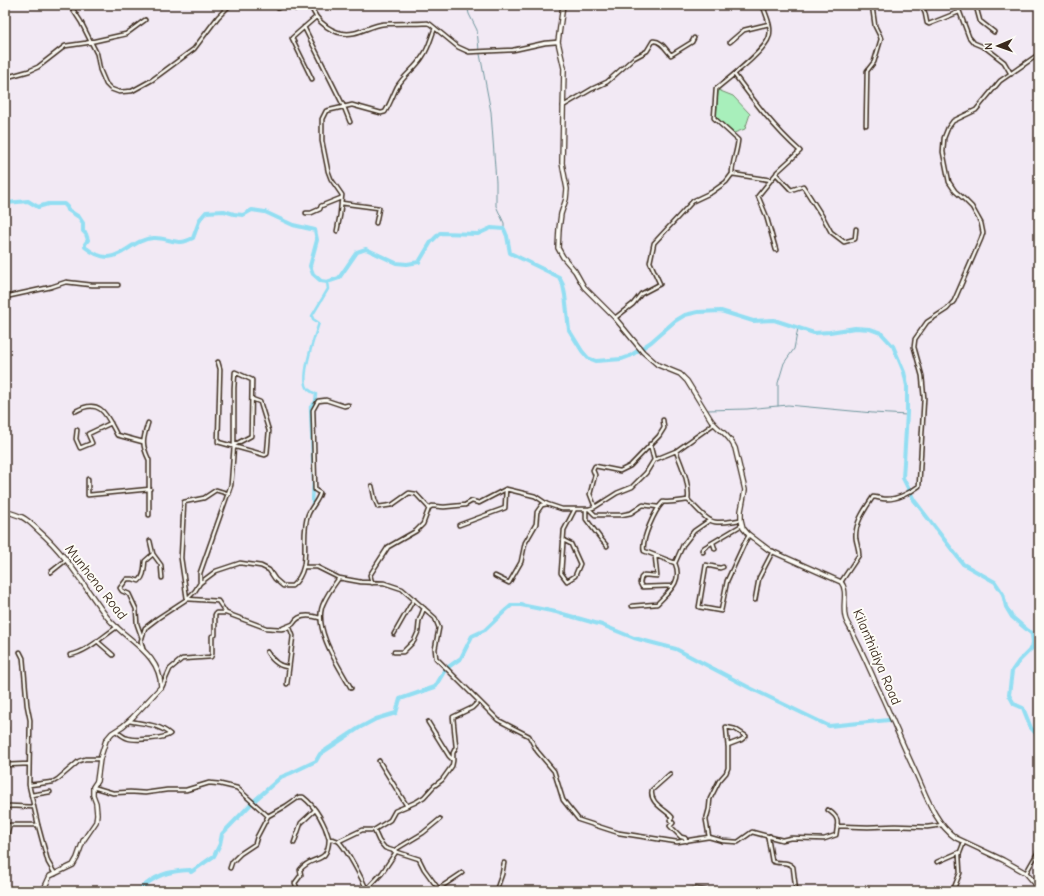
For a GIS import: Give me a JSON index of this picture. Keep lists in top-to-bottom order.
{
  "streets": {
    "street": ["Munhena Road", "Kilanthidiya Road"]
  },
  "north": "left"
}
